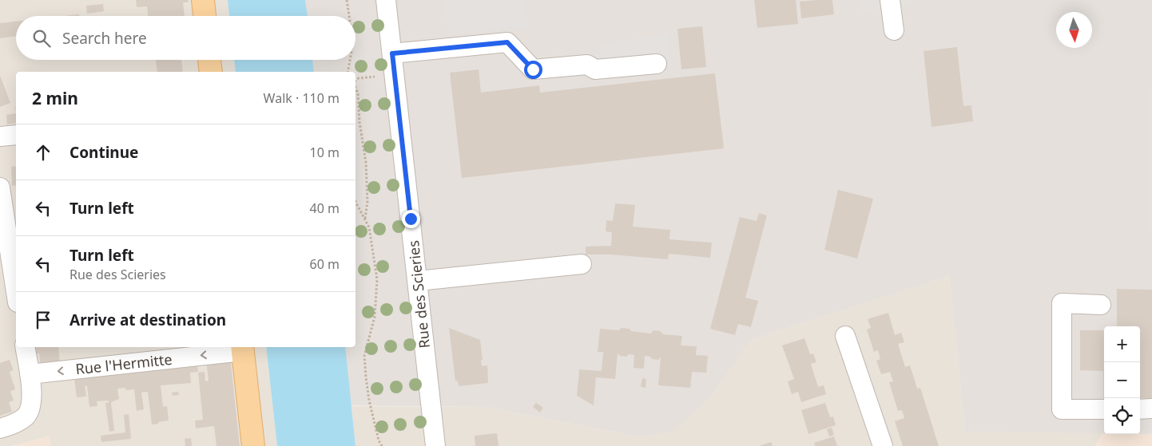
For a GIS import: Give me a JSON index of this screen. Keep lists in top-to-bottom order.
{
  "streets": {
    "street": ["Rue des Scieries", "Rue l'Hermitte"]
  },
  "one_way": ["Rue l'Hermitte"],
  "north": "bottom",
  "page": {
    "search": "Search here",
    "heading": ["2 min", "Walk · 110 m"],
    "list": [
      ["Continue", "10 m"],
      ["Turn left", "40 m"],
      ["Turn left", "Rue des Scieries", "60 m"],
      "Arrive at destination"
    ],
    "map_buttons": ["+", "−"]
  }
}
